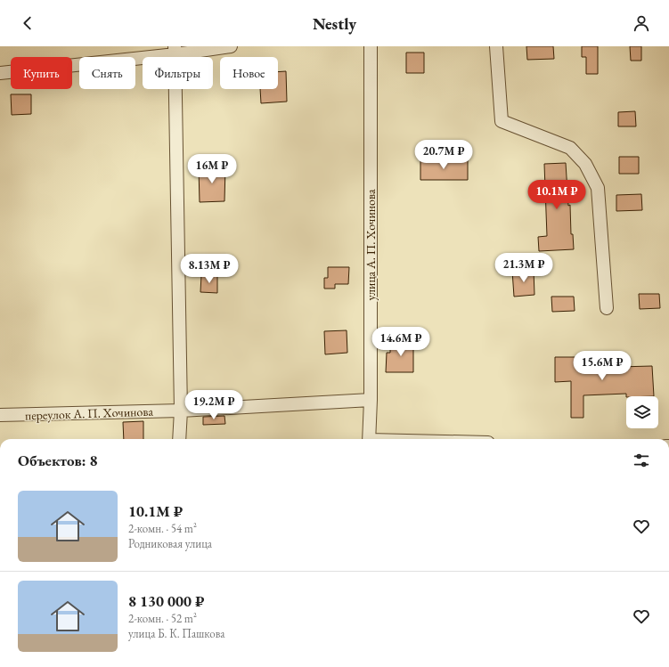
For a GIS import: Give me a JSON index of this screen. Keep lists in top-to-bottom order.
{
  "streets": {
    "street": ["улица А. П. Хочинова", "переулок А. П. Хочинова"]
  },
  "crossings": [
    ["улица А. П. Хочинова", "переулок А. П. Хочинова"]
  ],
  "page": {
    "header": "Nestly",
    "chip": [
      "Купить",
      "Снять",
      "Фильтры",
      "Новое"
    ],
    "price": [
      "20.7M ₽",
      "16M ₽",
      "10.1M ₽",
      "21.3M ₽",
      "8.13M ₽",
      "14.6M ₽",
      "15.6M ₽",
      "19.2M ₽"
    ],
    "heading": "Объектов: 8",
    "list": [
      {
        "name": "10.1M ₽",
        "note": "2-комн. · 54 m² · Родниковая улица"
      },
      {
        "name": "8 130 000 ₽",
        "note": "2-комн. · 52 m² · улица Б. К. Пашкова"
      }
    ]
  }
}
